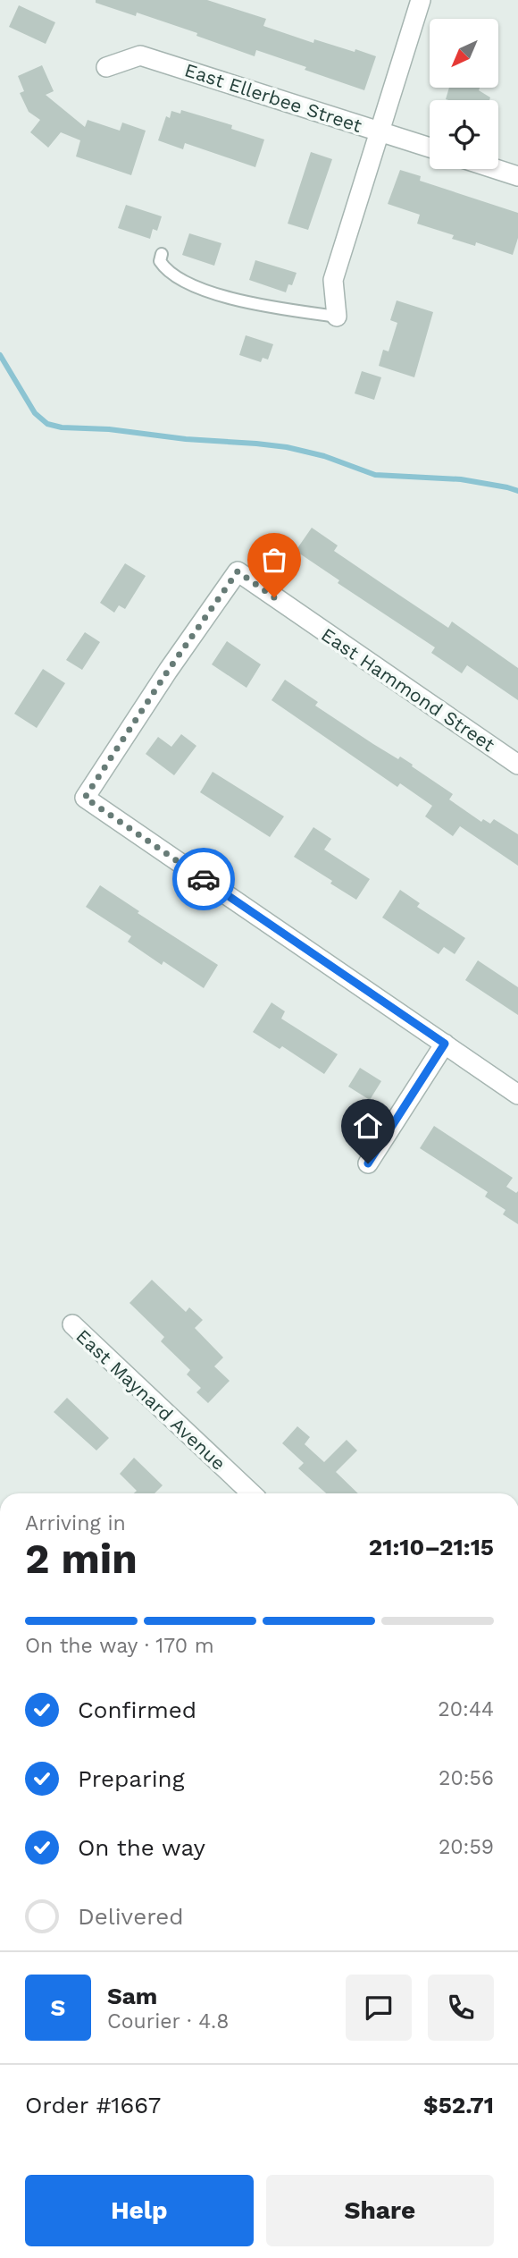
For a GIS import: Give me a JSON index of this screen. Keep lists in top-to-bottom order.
{
  "streets": {
    "street": ["East Ellerbee Street", "East Hammond Street", "East Maynard Avenue"]
  },
  "north": "bottom left",
  "page": {
    "heading": ["2 min", "Arriving in", "21:10–21:15"],
    "panel": [
      "Sam",
      "Courier · 4.8",
      "Order #1667",
      "$52.71"
    ],
    "bar": "On the way · 170 m",
    "list": [
      ["Confirmed", "20:44"],
      ["Preparing", "20:56"],
      ["On the way", "20:59"],
      "Delivered"
    ],
    "round": "S",
    "buttons": ["Help", "Share"]
  }
}
